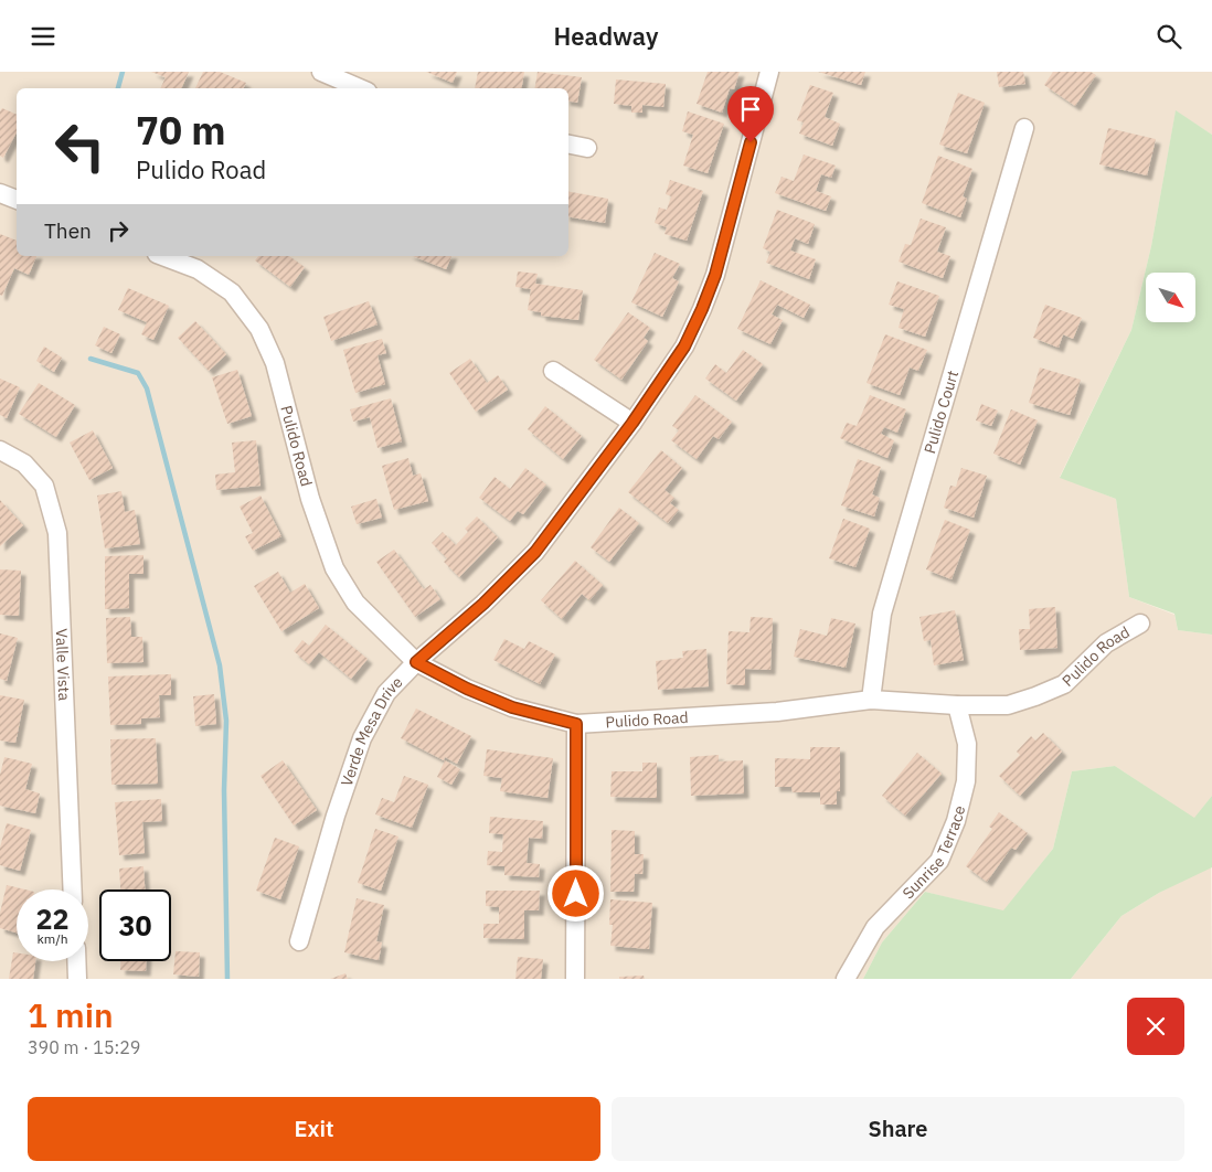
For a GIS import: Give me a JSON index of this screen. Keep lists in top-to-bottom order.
{
  "streets": {
    "street": [
      "Pulido Court",
      "Pulido Road",
      "Valle Vista",
      "Verde Mesa Drive",
      "Sunrise Terrace"
    ]
  },
  "crossings": [
    ["Pulido Court", "Pulido Road"],
    ["Pulido Road", "Verde Mesa Drive"],
    ["Pulido Road", "Sunrise Terrace"]
  ],
  "north": "bottom right",
  "page": {
    "header": "Headway",
    "turn": ["70 m", "Pulido Road"],
    "then": "Then",
    "speed": "22 km/h",
    "limit": "30",
    "heading": ["1 min", "390 m · 15:29"],
    "buttons": ["Exit", "Share"]
  }
}
